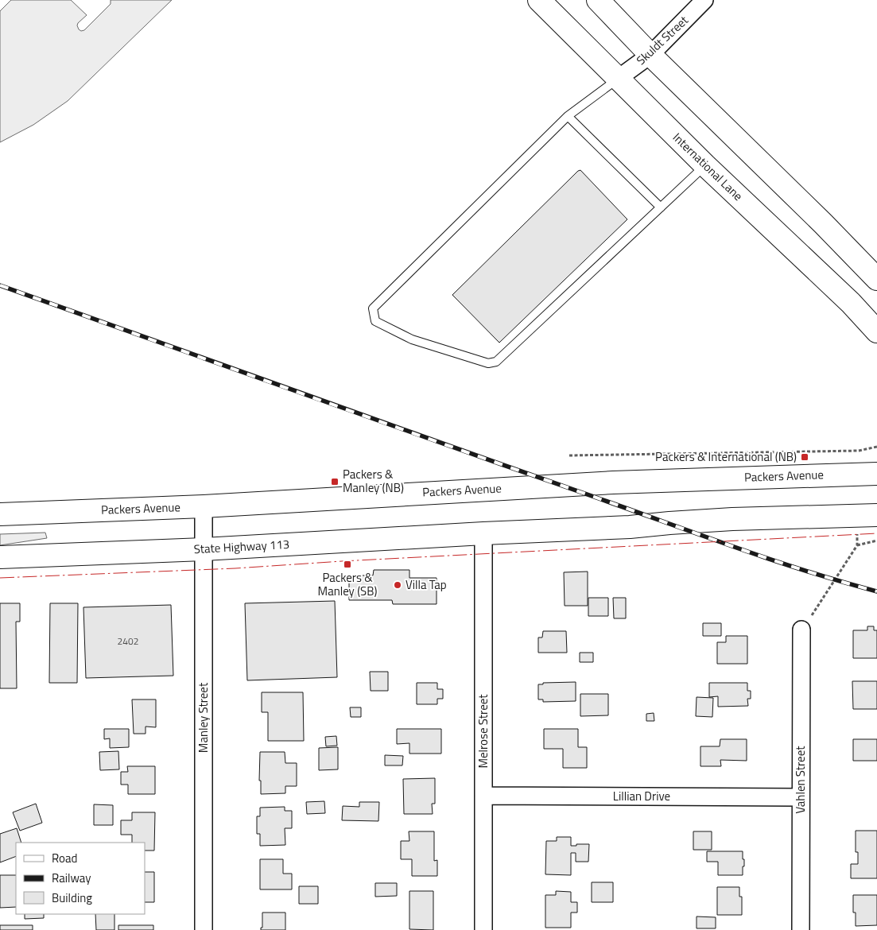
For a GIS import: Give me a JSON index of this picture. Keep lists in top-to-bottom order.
{
  "streets": {
    "main road": ["International Lane", "Packers Avenue", "State Highway 113"],
    "street": [
      "Skuldt Street",
      "Manley Street",
      "Melrose Street",
      "Vahlen Street",
      "Lillian Drive"
    ]
  },
  "crossings": [
    ["Skuldt Street", "International Lane"],
    ["Packers Avenue", "Manley Street"],
    ["State Highway 113", "Manley Street"],
    ["State Highway 113", "Melrose Street"],
    ["Melrose Street", "Lillian Drive"],
    ["Vahlen Street", "Lillian Drive"]
  ],
  "places": {
    "transit": ["Packers & International (NB)", "Packers & Manley (NB)", "Packers & Manley (SB)"],
    "other": ["Villa Tap"]
  },
  "house_numbers": ["2402"],
  "legend": ["Road", "Railway", "Building"]
}
